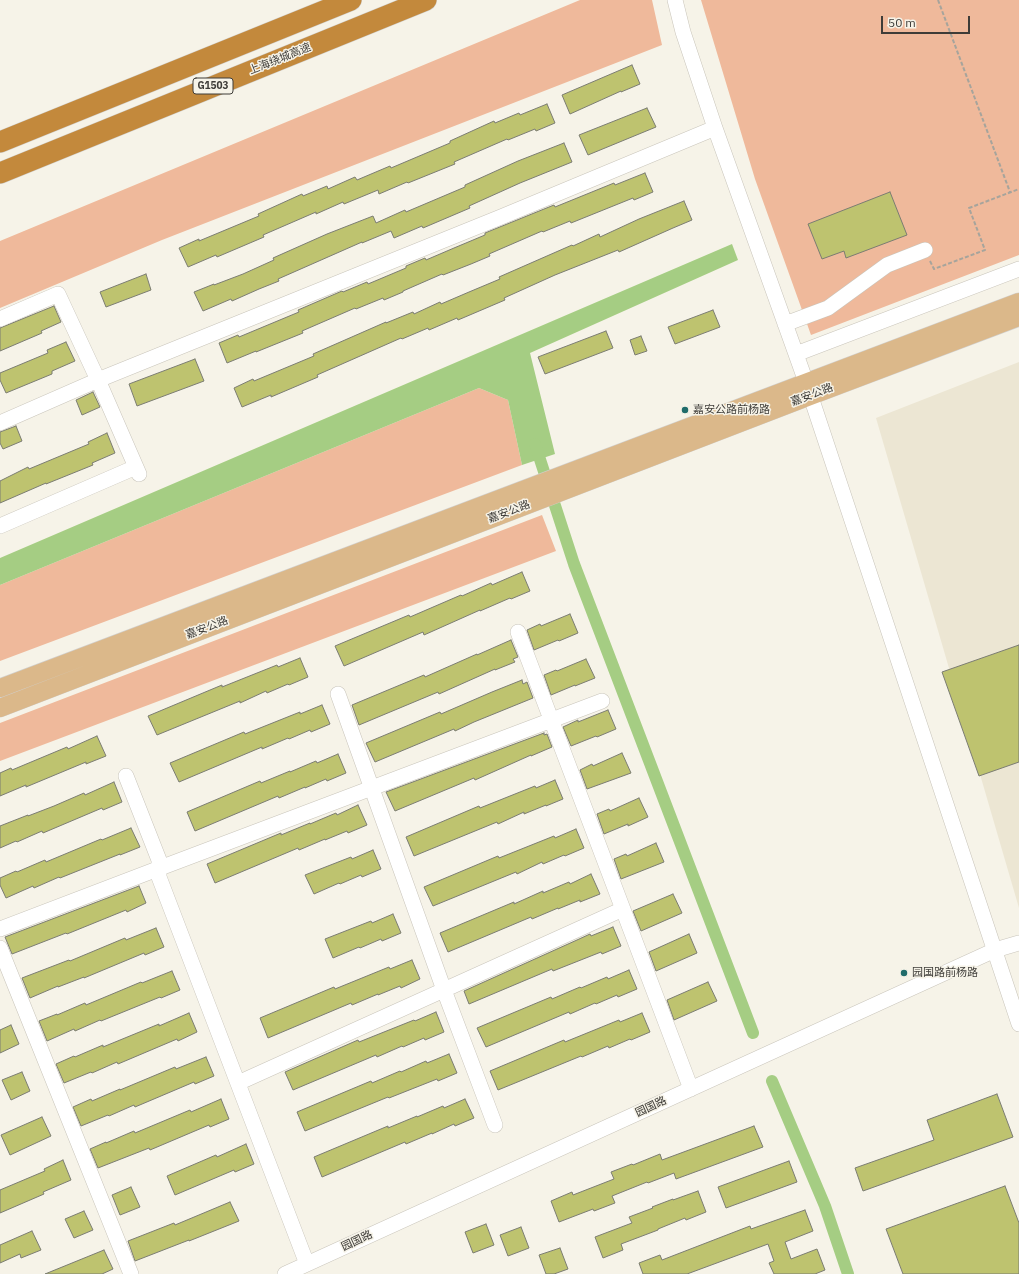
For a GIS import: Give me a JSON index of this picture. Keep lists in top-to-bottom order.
{
  "streets": {
    "highway": ["上海绕城高速", "G1503"],
    "main road": ["嘉安公路"],
    "street": ["园国路"]
  },
  "places": ["嘉安公路前杨路", "园国路前杨路"],
  "scale_bar": "50 m"
}
